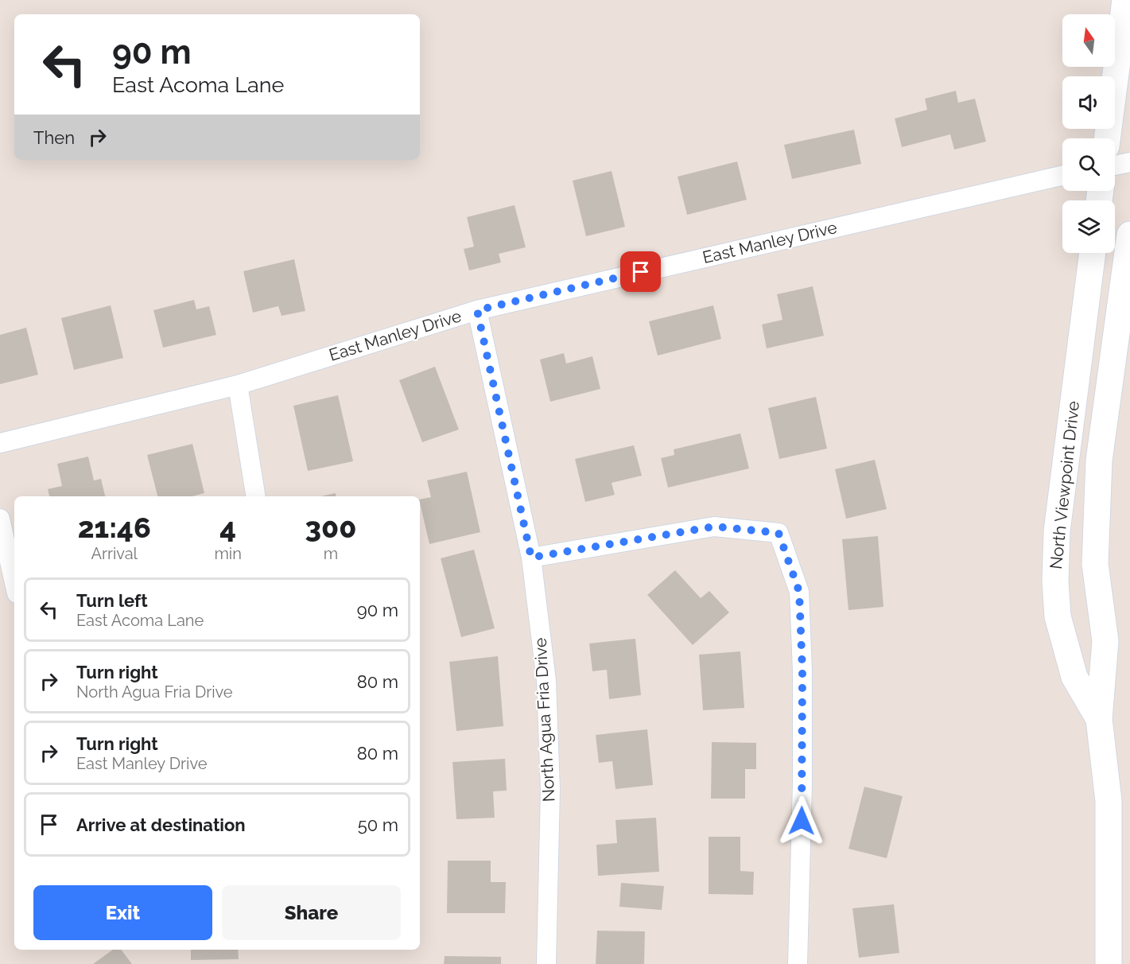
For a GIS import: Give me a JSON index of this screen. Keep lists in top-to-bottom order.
{
  "streets": {
    "main road": ["North Viewpoint Drive"],
    "street": ["East Manley Drive", "North Agua Fria Drive"]
  },
  "crossings": [
    ["East Manley Drive", "North Agua Fria Drive"]
  ],
  "north": "top",
  "page": {
    "turn": ["90 m", "East Acoma Lane"],
    "then": "Then",
    "eta": [
      "21:46",
      "Arrival",
      "4",
      "min",
      "300",
      "m"
    ],
    "list": [
      {
        "name": "Turn left",
        "note": "East Acoma Lane",
        "value": "90 m"
      },
      {
        "name": "Turn right",
        "note": "North Agua Fria Drive",
        "value": "80 m"
      },
      {
        "name": "Turn right",
        "note": "East Manley Drive",
        "value": "80 m"
      },
      {
        "name": "Arrive at destination",
        "value": "50 m"
      }
    ],
    "buttons": ["Exit", "Share"]
  }
}
